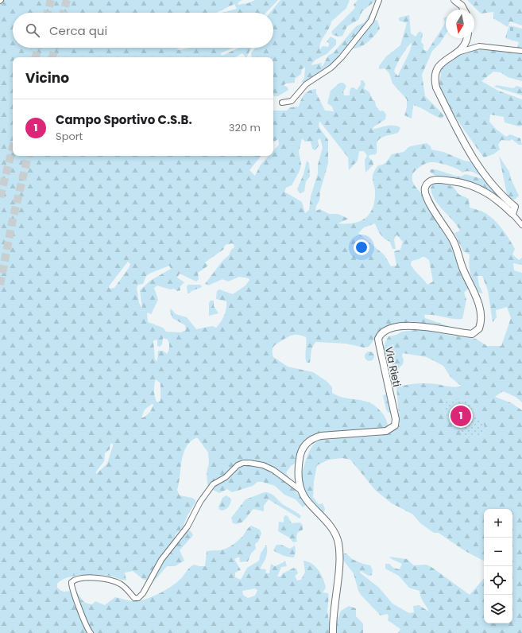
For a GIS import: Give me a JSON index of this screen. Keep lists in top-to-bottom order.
{
  "streets": {
    "street": ["Via Rieti"]
  },
  "north": "bottom",
  "page": {
    "search": "Cerca qui",
    "heading": "Vicino",
    "list": [
      {
        "mark": "1",
        "name": "Campo Sportivo C.S.B.",
        "note": "Sport",
        "value": "320 m"
      }
    ],
    "pins": "1",
    "map_buttons": ["+", "−"]
  }
}
